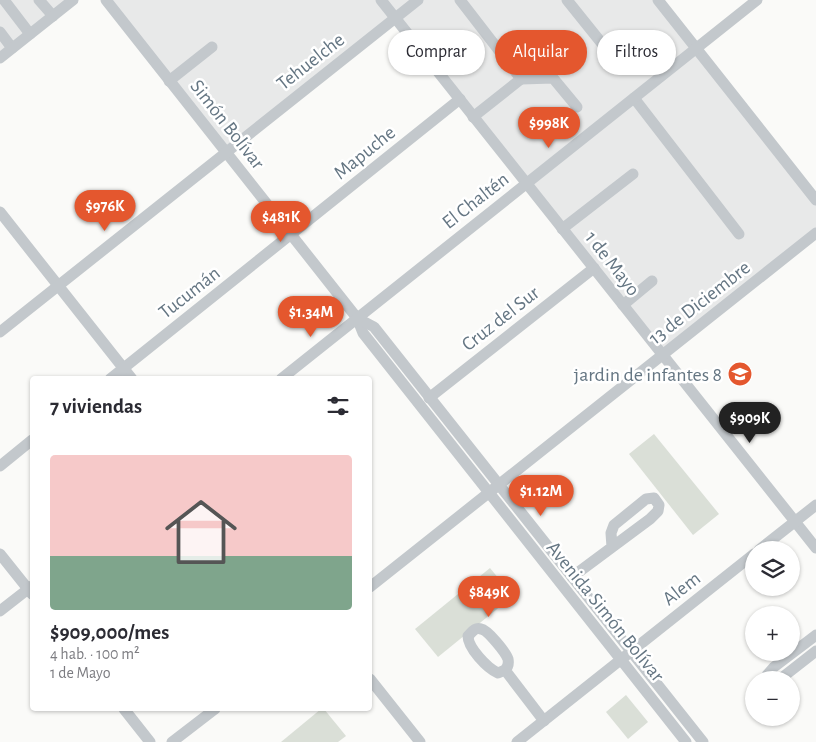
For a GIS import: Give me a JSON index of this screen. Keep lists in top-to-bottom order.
{
  "streets": {
    "street": [
      "Tehuelche",
      "Simón Bolívar",
      "Mapuche",
      "El Chaltén",
      "1 de Mayo",
      "Tucumán",
      "13 de Diciembre",
      "Cruz del Sur",
      "Alem",
      "Avenida Simón Bolívar"
    ]
  },
  "crossings": [
    ["Tehuelche", "Simón Bolívar"],
    ["Tehuelche", "1 de Mayo"],
    ["Simón Bolívar", "Mapuche"],
    ["Simón Bolívar", "El Chaltén"],
    ["Simón Bolívar", "Tucumán"],
    ["Simón Bolívar", "Avenida Simón Bolívar"],
    ["Mapuche", "1 de Mayo"],
    ["Mapuche", "Tucumán"],
    ["El Chaltén", "1 de Mayo"],
    ["El Chaltén", "Avenida Simón Bolívar"],
    ["1 de Mayo", "13 de Diciembre"],
    ["1 de Mayo", "Cruz del Sur"],
    ["13 de Diciembre", "Avenida Simón Bolívar"],
    ["Cruz del Sur", "Avenida Simón Bolívar"],
    ["Alem", "Avenida Simón Bolívar"]
  ],
  "places": {
    "school or university": ["jardin de infantes 8"]
  },
  "page": {
    "chip": ["Comprar", "Alquilar", "Filtros"],
    "price": [
      "$998K",
      "$976K",
      "$481K",
      "$1.34M",
      "$909K",
      "$1.12M",
      "$849K"
    ],
    "heading": "7 viviendas",
    "list": [
      {
        "name": "$909,000/mes",
        "note": "4 hab. · 100 m² · 1 de Mayo"
      }
    ],
    "map_buttons": ["+", "−"]
  }
}
